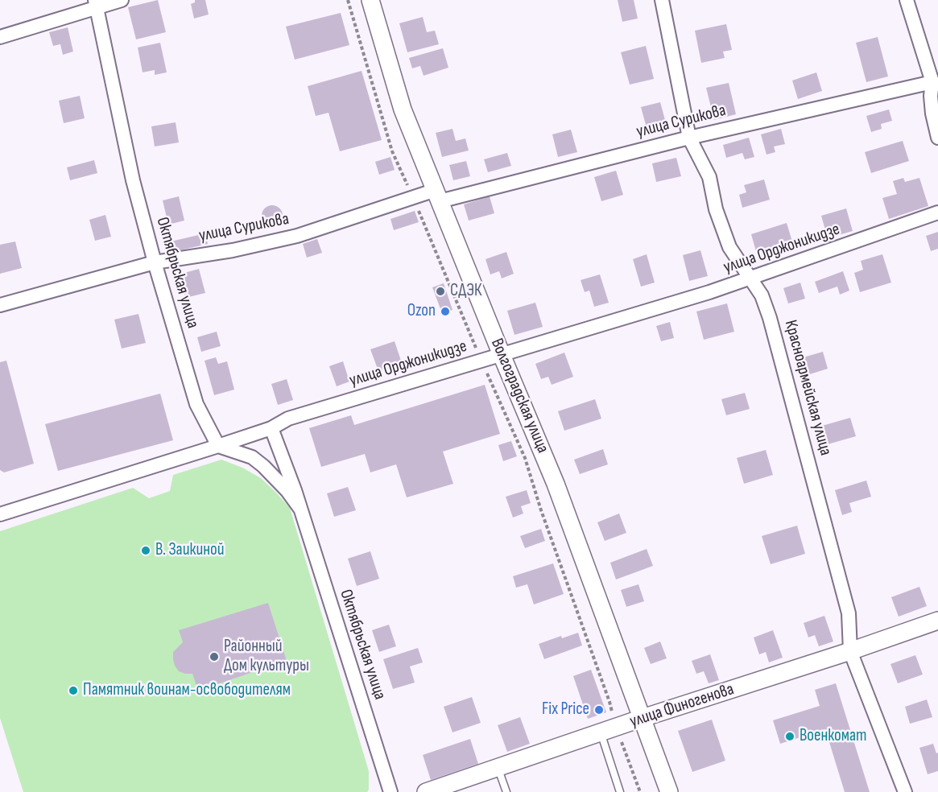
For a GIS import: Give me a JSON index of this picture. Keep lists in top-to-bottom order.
{
  "streets": {
    "street": [
      "улица Сурикова",
      "улица Орджоникидзе",
      "Октябрьская улица",
      "Красноармейская улица",
      "Волгоградская улица",
      "улица Финогенова"
    ]
  },
  "crossings": [
    ["улица Сурикова", "Октябрьская улица"],
    ["улица Сурикова", "Красноармейская улица"],
    ["улица Сурикова", "Волгоградская улица"],
    ["улица Орджоникидзе", "Октябрьская улица"],
    ["улица Орджоникидзе", "Красноармейская улица"],
    ["улица Орджоникидзе", "Волгоградская улица"],
    ["Красноармейская улица", "улица Финогенова"],
    ["Волгоградская улица", "улица Финогенова"]
  ],
  "places": [
    "СДЭК",
    "Ozon",
    "В. Заикиной",
    "Районный Дом культуры",
    "Памятник воинам-освободителям",
    "Fix Price",
    "Военкомат"
  ]
}
